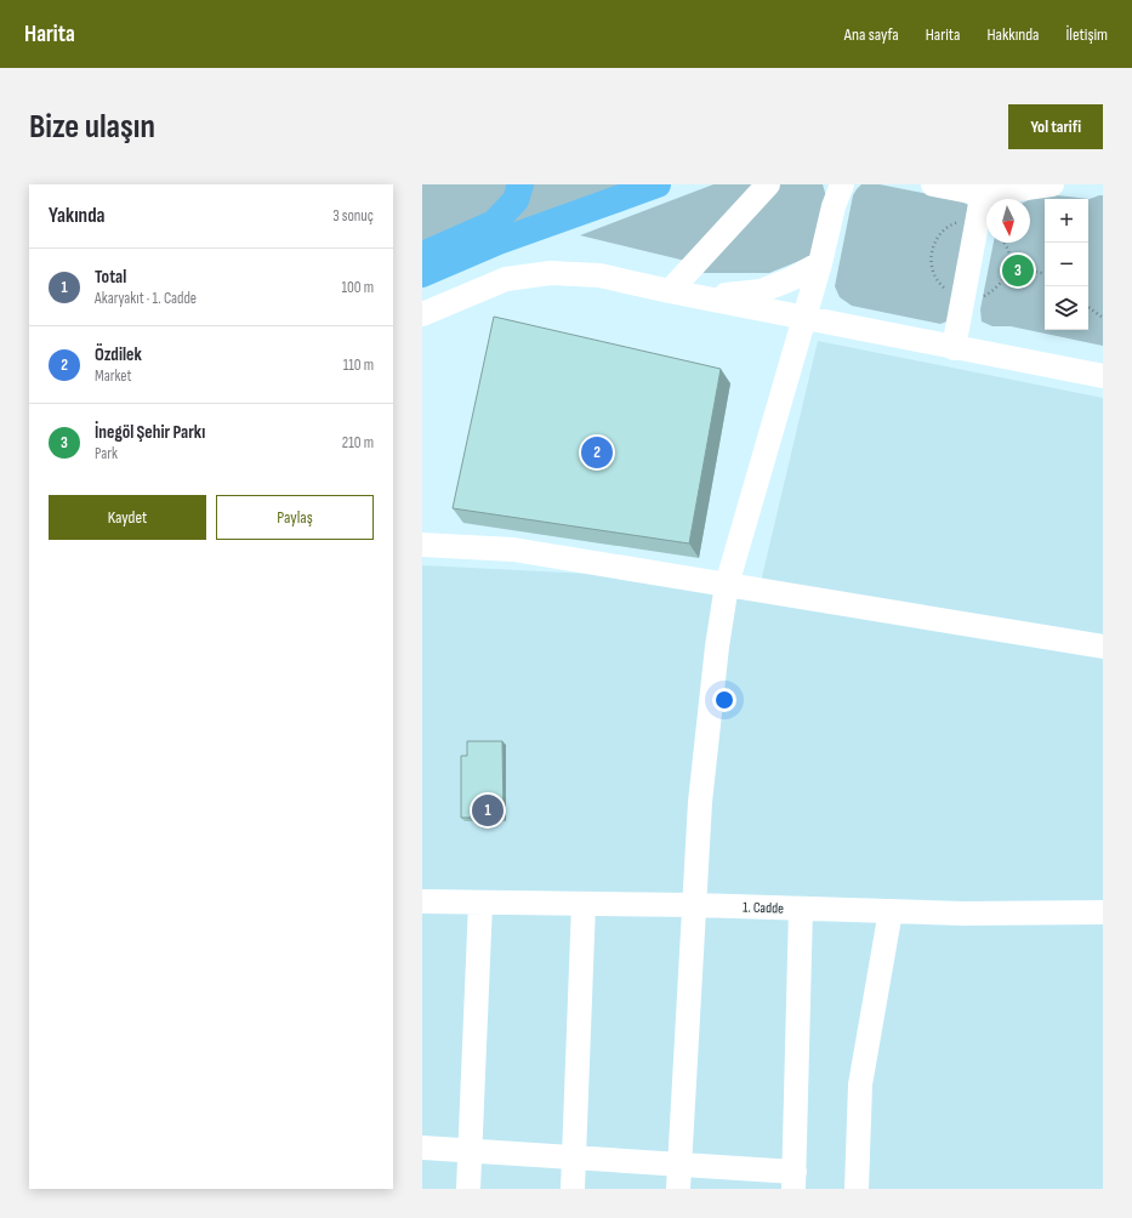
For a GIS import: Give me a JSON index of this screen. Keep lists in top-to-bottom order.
{
  "streets": {
    "street": ["1. Cadde"]
  },
  "north": "bottom",
  "page": {
    "header": "Harita",
    "nav": [
      "Ana sayfa",
      "Harita",
      "Hakkında",
      "İletişim"
    ],
    "buttons": [
      "Yol tarifi",
      ["Kaydet", "Paylaş"]
    ],
    "title": "Bize ulaşın",
    "heading": ["Yakında", "3 sonuç"],
    "map_buttons": ["+", "−"],
    "list": [
      {
        "mark": "1",
        "name": "Total",
        "note": "Akaryakıt · 1. Cadde",
        "value": "100 m"
      },
      {
        "mark": "2",
        "name": "Özdilek",
        "note": "Market",
        "value": "110 m"
      },
      {
        "mark": "3",
        "name": "İnegöl Şehir Parkı",
        "note": "Park",
        "value": "210 m"
      }
    ],
    "pins": ["3", "2", "1"]
  }
}
